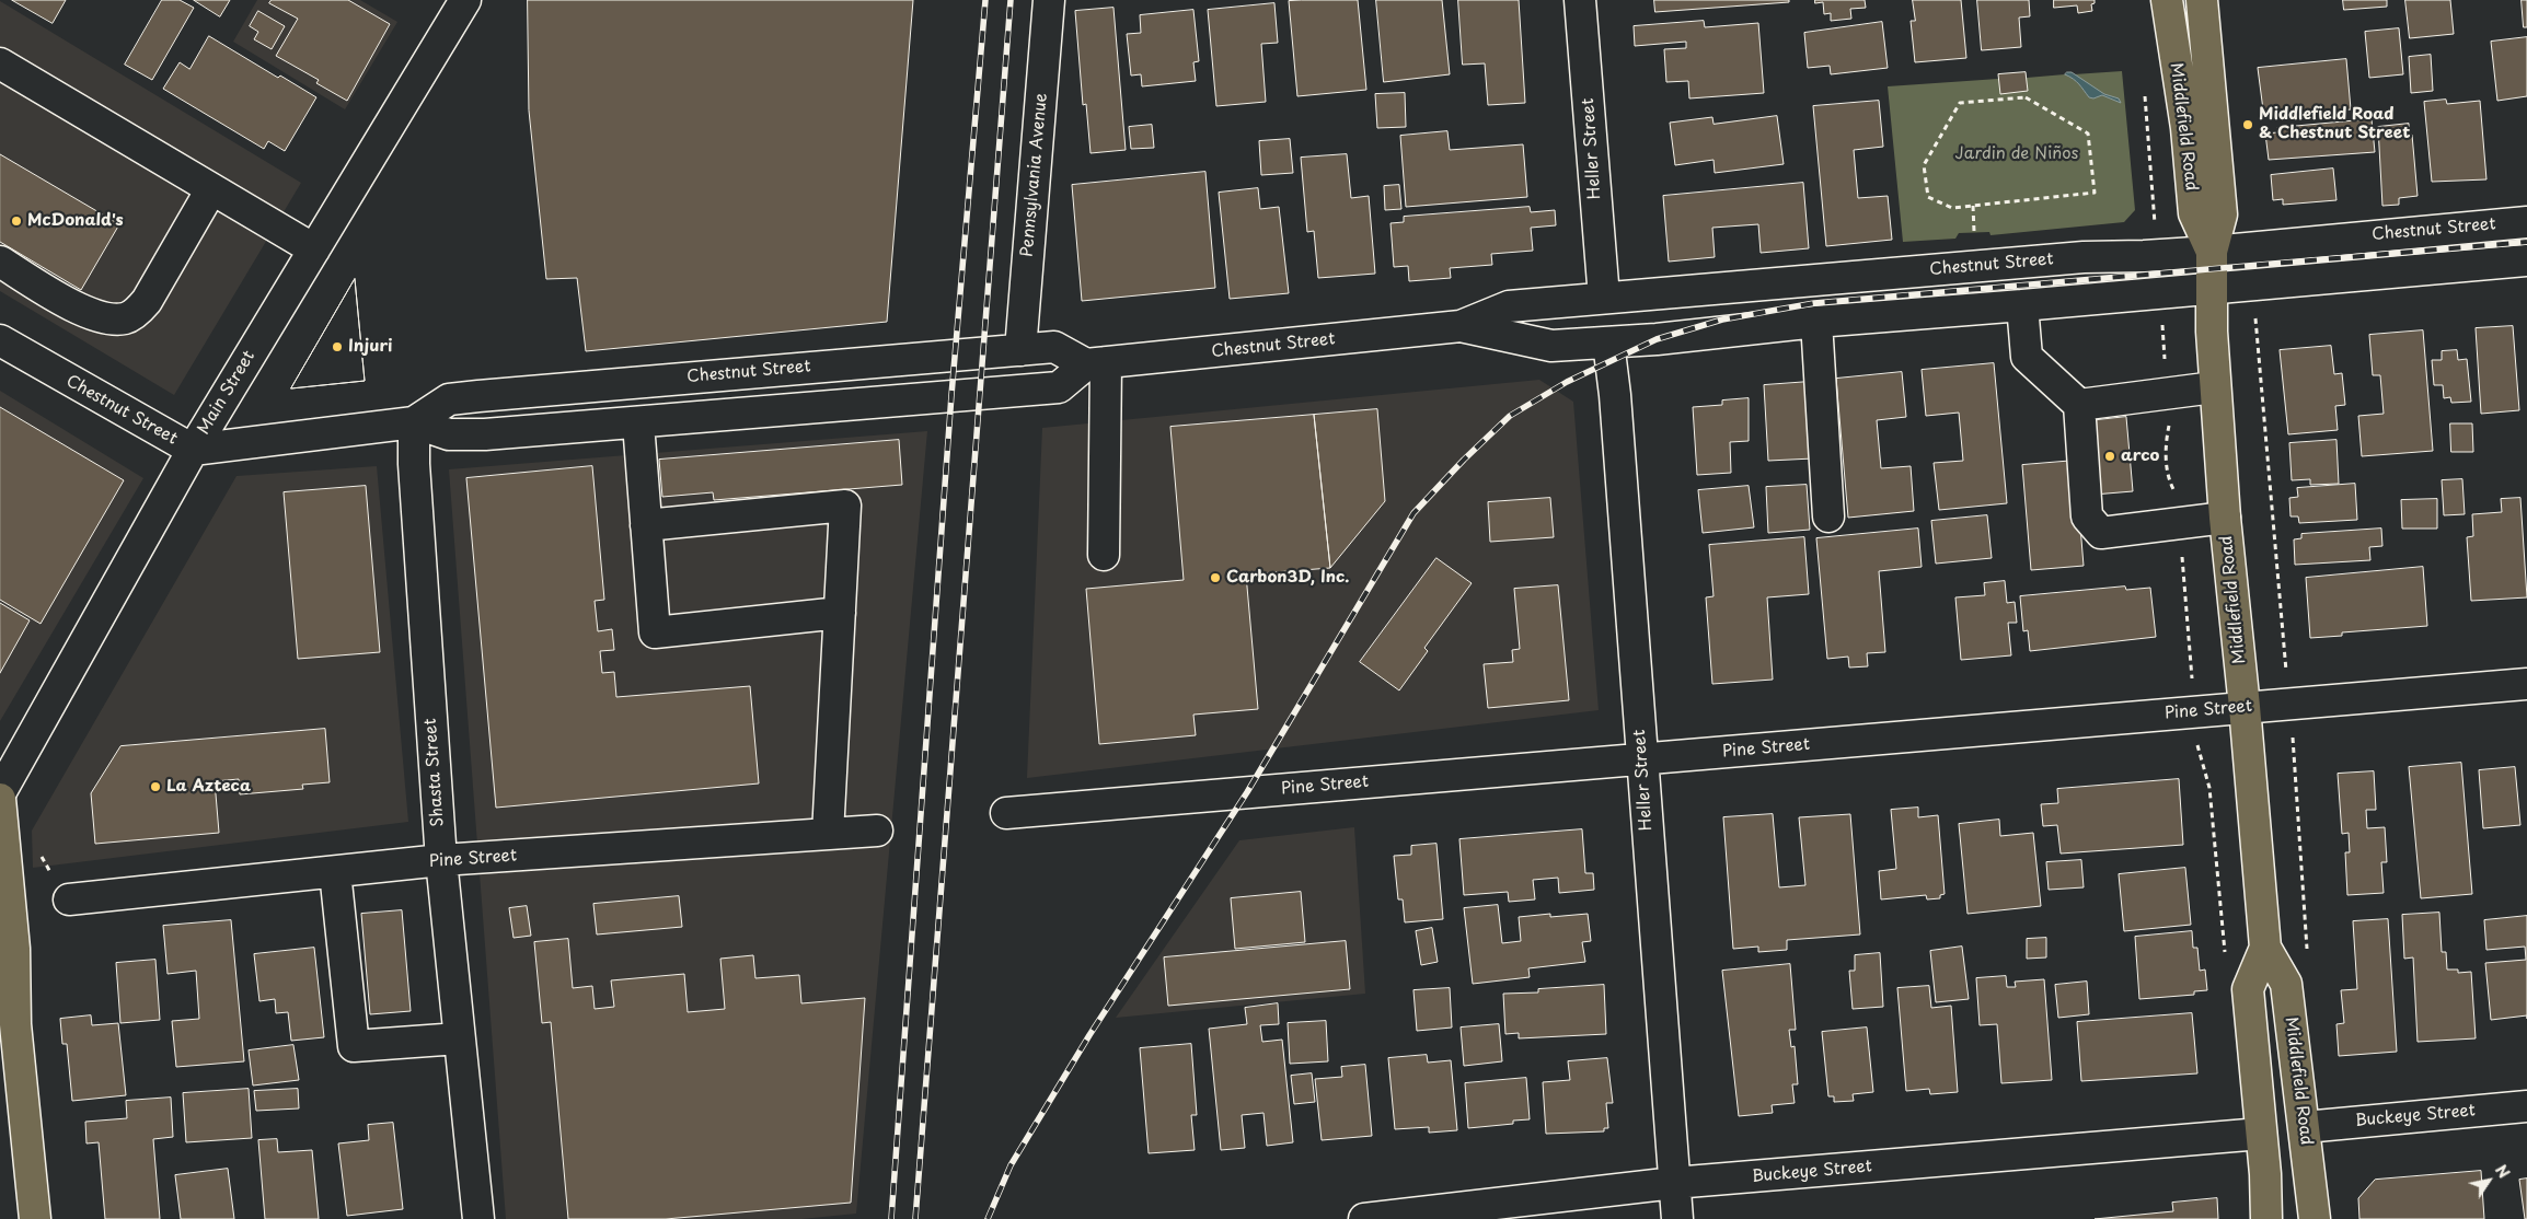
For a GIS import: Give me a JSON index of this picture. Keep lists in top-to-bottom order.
{
  "streets": {
    "main road": ["Middlefield Road"],
    "street": [
      "Heller Street",
      "Pennsylvania Avenue",
      "Chestnut Street",
      "Main Street",
      "Pine Street",
      "Shasta Street",
      "Buckeye Street"
    ]
  },
  "crossings": [
    ["Middlefield Road", "Chestnut Street"],
    ["Middlefield Road", "Pine Street"],
    ["Middlefield Road", "Buckeye Street"],
    ["Heller Street", "Chestnut Street"],
    ["Heller Street", "Pine Street"],
    ["Heller Street", "Buckeye Street"],
    ["Pennsylvania Avenue", "Chestnut Street"],
    ["Chestnut Street", "Main Street"],
    ["Chestnut Street", "Shasta Street"],
    ["Pine Street", "Shasta Street"]
  ],
  "parks": ["Jardin de Niños"],
  "places": [
    "Middlefield Road & Chestnut Street",
    "McDonald's",
    "Injuri",
    "arco",
    "Carbon3D, Inc.",
    "La Azteca"
  ],
  "north": "top right"
}
